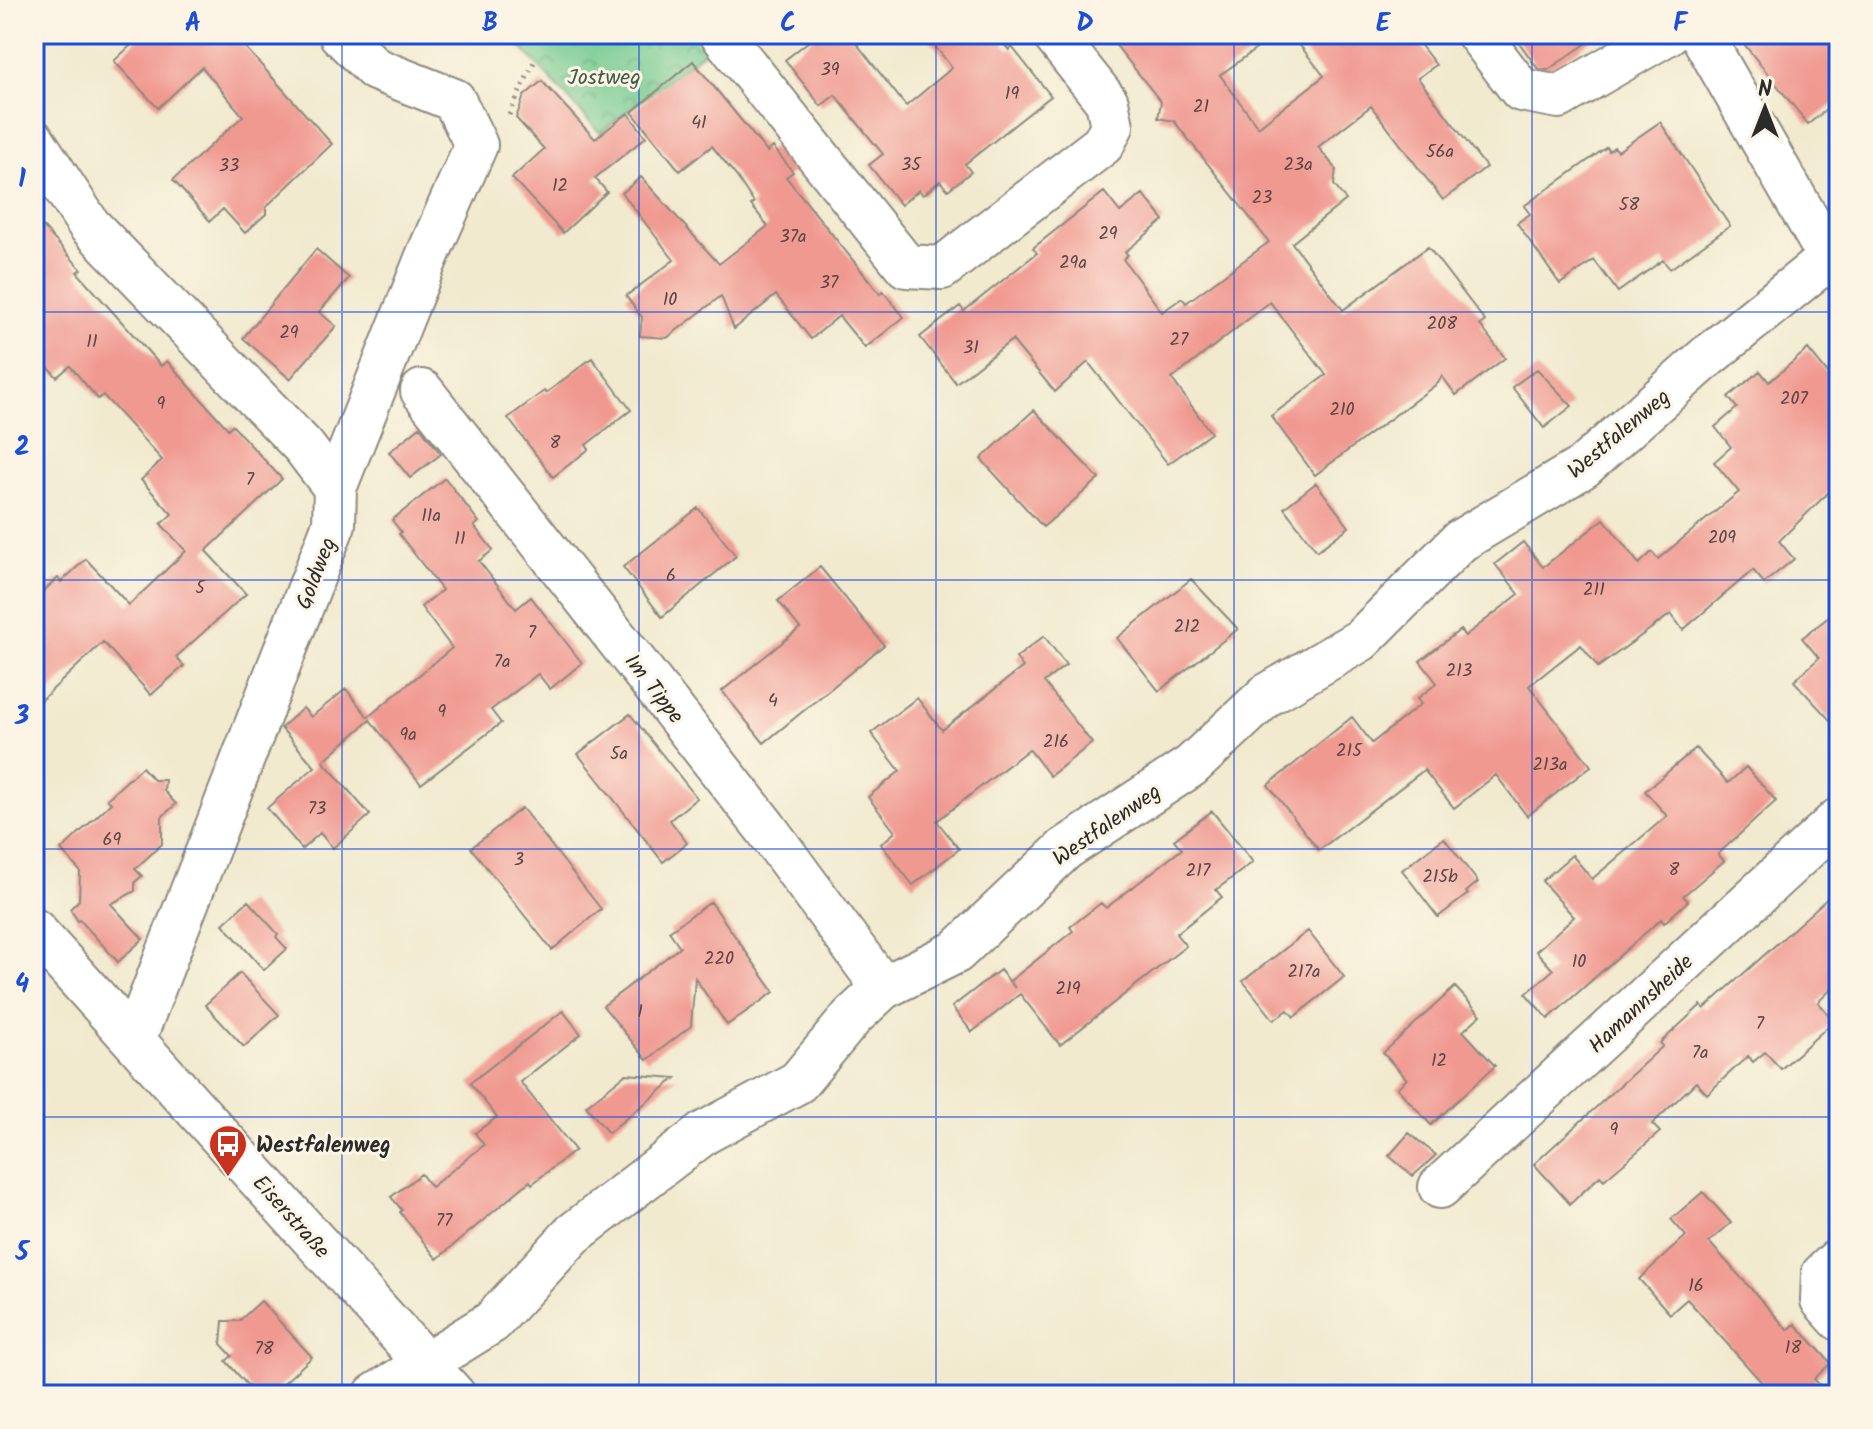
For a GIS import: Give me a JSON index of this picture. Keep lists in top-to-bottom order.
{
  "streets": {
    "street": [
      "Westfalenweg",
      "Goldweg",
      "Im Tippe",
      "Hamannsheide",
      "Eiserstraße"
    ]
  },
  "crossings": [
    ["Westfalenweg", "Im Tippe"],
    ["Westfalenweg", "Eiserstraße"],
    ["Goldweg", "Eiserstraße"]
  ],
  "parks": ["Jostweg"],
  "places": {
    "bus stop": ["Westfalenweg"]
  },
  "house_numbers": [
    "39",
    "19",
    "21",
    "41",
    "56a",
    "35",
    "23a",
    "33",
    "12",
    "23",
    "58",
    "29",
    "37a",
    "29a",
    "37",
    "10",
    "208",
    "29",
    "27",
    "11",
    "31",
    "207",
    "9",
    "210",
    "8",
    "7",
    "11a",
    "209",
    "11",
    "6",
    "5",
    "211",
    "212",
    "7",
    "7a",
    "213",
    "4",
    "9",
    "9a",
    "216",
    "215",
    "5a",
    "213a",
    "73",
    "69",
    "3",
    "8",
    "217",
    "215b",
    "220",
    "10",
    "217a",
    "219",
    "1",
    "7",
    "7a",
    "12",
    "9",
    "77",
    "16",
    "18",
    "78"
  ],
  "north": "top",
  "grid": {
    "columns": [
      "A",
      "B",
      "C",
      "D",
      "E",
      "F"
    ],
    "rows": [
      "1",
      "2",
      "3",
      "4",
      "5"
    ]
  }
}
